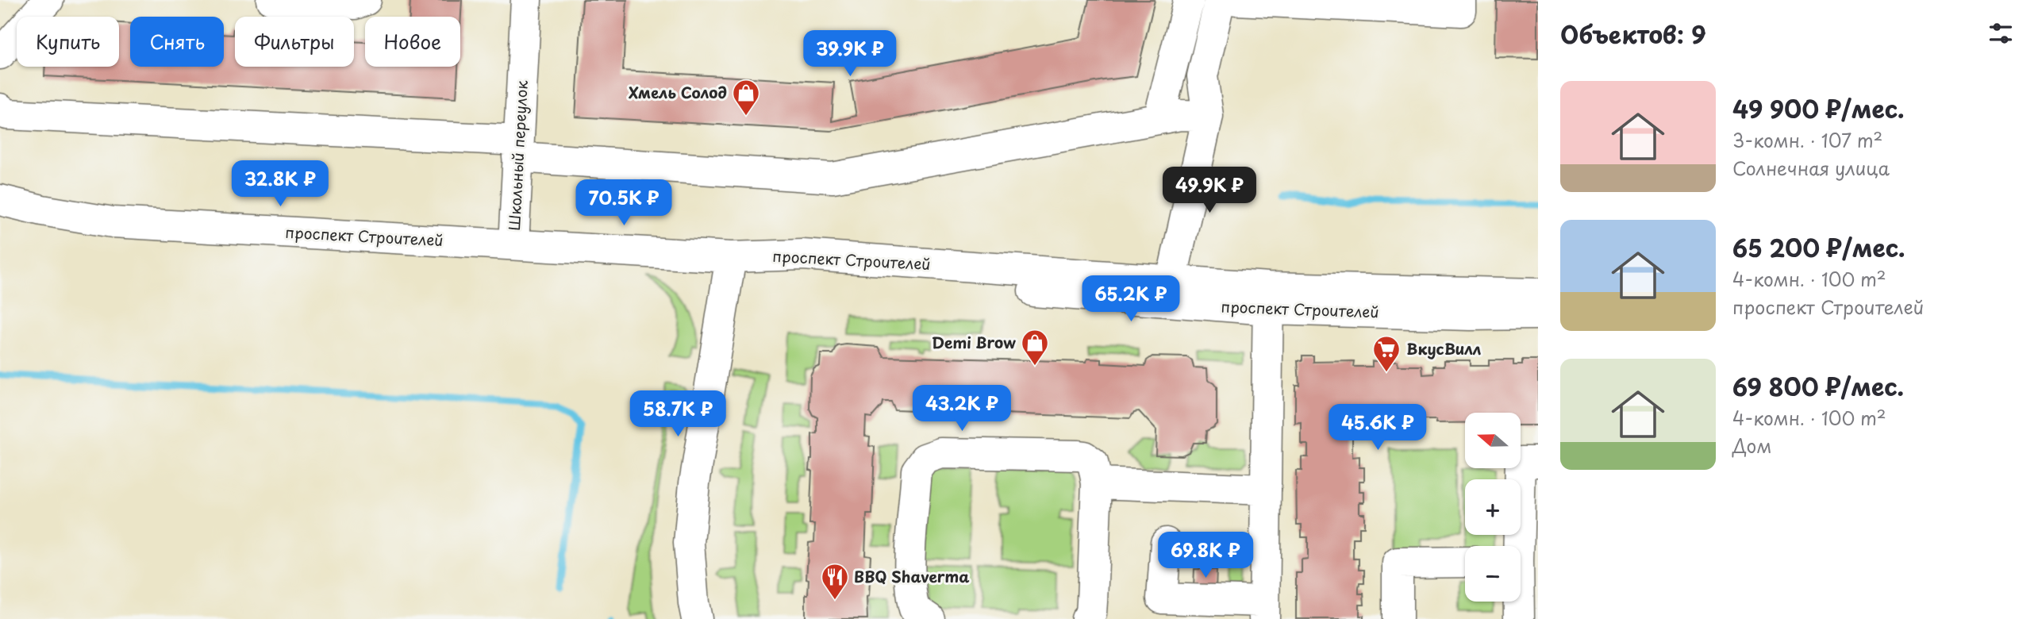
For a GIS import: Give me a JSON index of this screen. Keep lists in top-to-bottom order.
{
  "streets": {
    "street": ["Школьный переулок", "проспект Строителей"]
  },
  "crossings": [
    ["Школьный переулок", "проспект Строителей"]
  ],
  "places": {
    "shop": ["Хмель Солод", "Demi Brow"],
    "supermarket": ["ВкусВилл"],
    "restaurant": ["BBQ Shaverma"]
  },
  "north": "left",
  "page": {
    "heading": "Объектов: 9",
    "chip": [
      "Купить",
      "Снять",
      "Фильтры",
      "Новое"
    ],
    "price": [
      "39.9K ₽",
      "32.8K ₽",
      "49.9K ₽",
      "70.5K ₽",
      "65.2K ₽",
      "43.2K ₽",
      "58.7K ₽",
      "45.6K ₽",
      "69.8K ₽"
    ],
    "list": [
      {
        "name": "49 900 ₽/мес.",
        "note": "3-комн. · 107 m² · Солнечная улица"
      },
      {
        "name": "65 200 ₽/мес.",
        "note": "4-комн. · 100 m² · проспект Строителей"
      },
      {
        "name": "69 800 ₽/мес.",
        "note": "4-комн. · 100 m² · Дом"
      }
    ],
    "map_buttons": ["+", "−"]
  }
}
